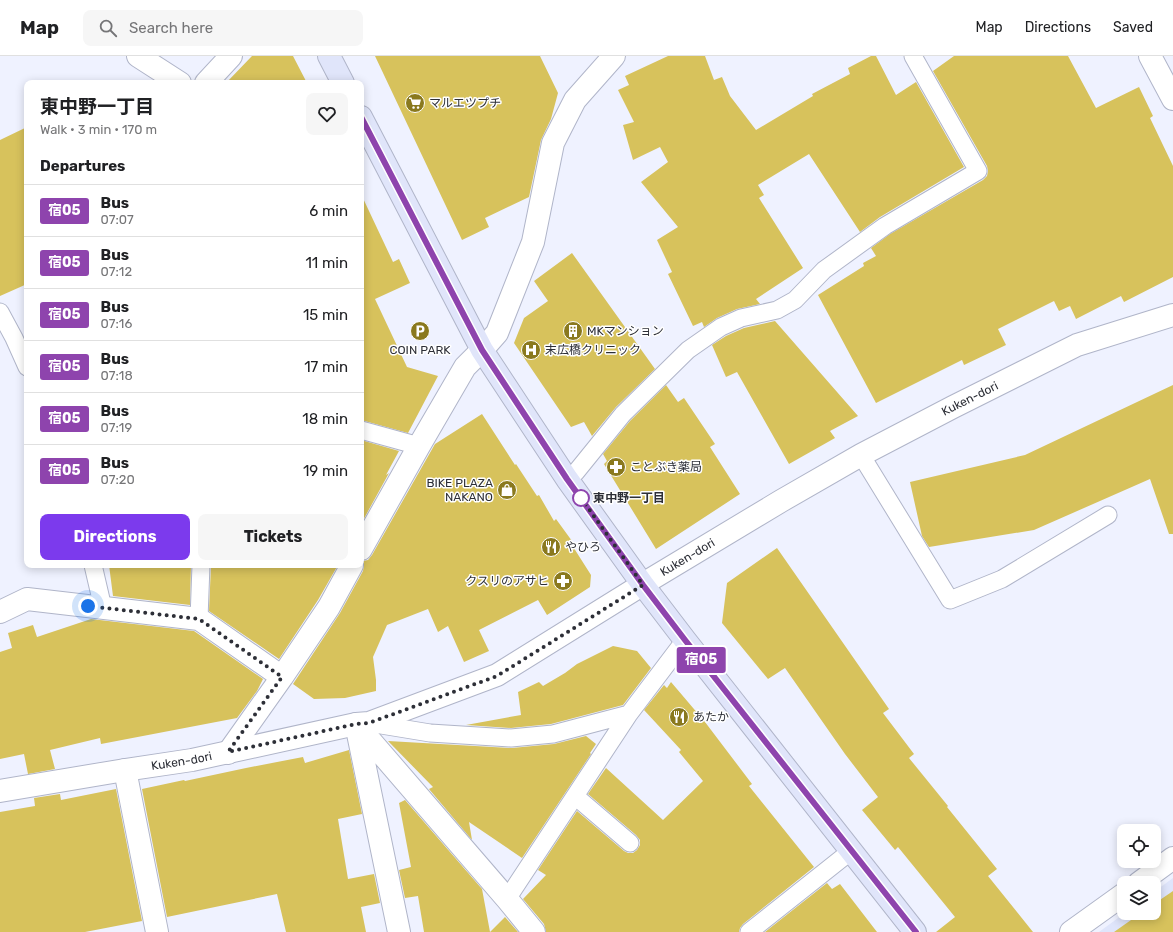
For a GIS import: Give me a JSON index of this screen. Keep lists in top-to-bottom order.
{
  "streets": {
    "street": ["Kuken-dori"]
  },
  "places": {
    "supermarket": ["マルエツプチ"],
    "parking": ["COIN PARK"],
    "building": ["MKマンション"],
    "hospital": ["末広橋クリニック"],
    "pharmacy": ["ことぶき薬局", "クスリのアサヒ"],
    "shop": ["BIKE PLAZA NAKANO"],
    "other": ["東中野一丁目"],
    "restaurant": ["やひろ", "あたか"]
  },
  "lines": ["bus line 宿05"],
  "page": {
    "header": "Map",
    "search": "Search here",
    "nav": ["Map", "Directions", "Saved"],
    "on_map": "宿05",
    "heading": [
      ["東中野一丁目", "Walk · 3 min · 170 m"],
      "Departures"
    ],
    "list": [
      {
        "mark": "宿05",
        "name": "Bus",
        "note": "07:07",
        "value": "6 min"
      },
      {
        "mark": "宿05",
        "name": "Bus",
        "note": "07:12",
        "value": "11 min"
      },
      {
        "mark": "宿05",
        "name": "Bus",
        "note": "07:16",
        "value": "15 min"
      },
      {
        "mark": "宿05",
        "name": "Bus",
        "note": "07:18",
        "value": "17 min"
      },
      {
        "mark": "宿05",
        "name": "Bus",
        "note": "07:19",
        "value": "18 min"
      },
      {
        "mark": "宿05",
        "name": "Bus",
        "note": "07:20",
        "value": "19 min"
      }
    ],
    "buttons": ["Directions", "Tickets"]
  }
}
